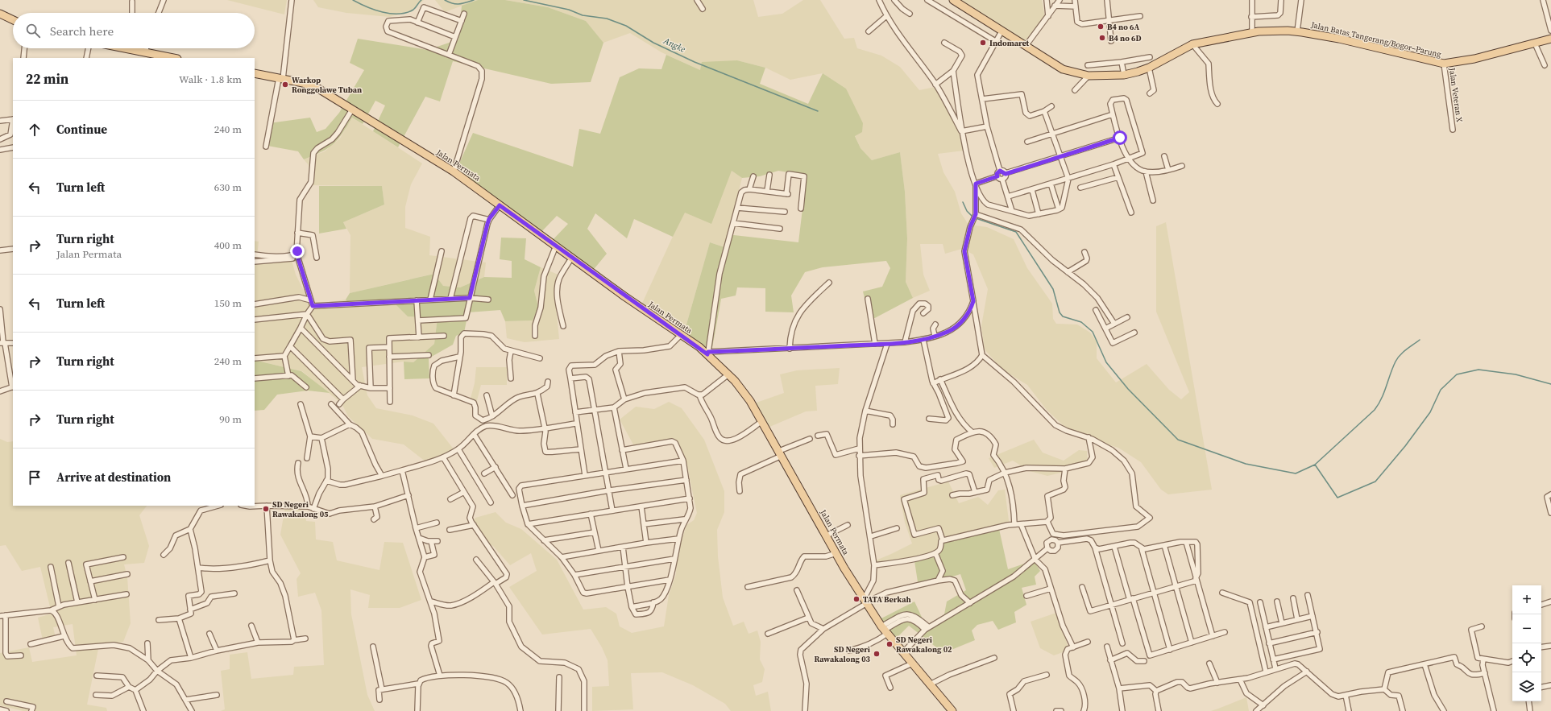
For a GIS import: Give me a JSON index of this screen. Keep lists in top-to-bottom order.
{
  "streets": {
    "main road": ["Jalan Batas Tangerang/Bogor–Parung", "Jalan Permata"],
    "street": ["Jalan Veteran X"]
  },
  "crossings": [
    ["Jalan Batas Tangerang/Bogor–Parung", "Jalan Veteran X"]
  ],
  "water": ["Angke"],
  "places": [
    "B4 no 6A",
    "B4 no 6D",
    "Indomaret",
    "Warkop Ronggolawe Tuban",
    "SD Negeri Rawakalong 05",
    "TATA Berkah",
    "SD Negeri Rawakalong 02",
    "SD Negeri Rawakalong 03"
  ],
  "page": {
    "search": "Search here",
    "heading": ["22 min", "Walk · 1.8 km"],
    "list": [
      ["Continue", "240 m"],
      ["Turn left", "630 m"],
      ["Turn right", "Jalan Permata", "400 m"],
      ["Turn left", "150 m"],
      ["Turn right", "240 m"],
      ["Turn right", "90 m"],
      "Arrive at destination"
    ],
    "map_buttons": ["+", "−"]
  }
}
